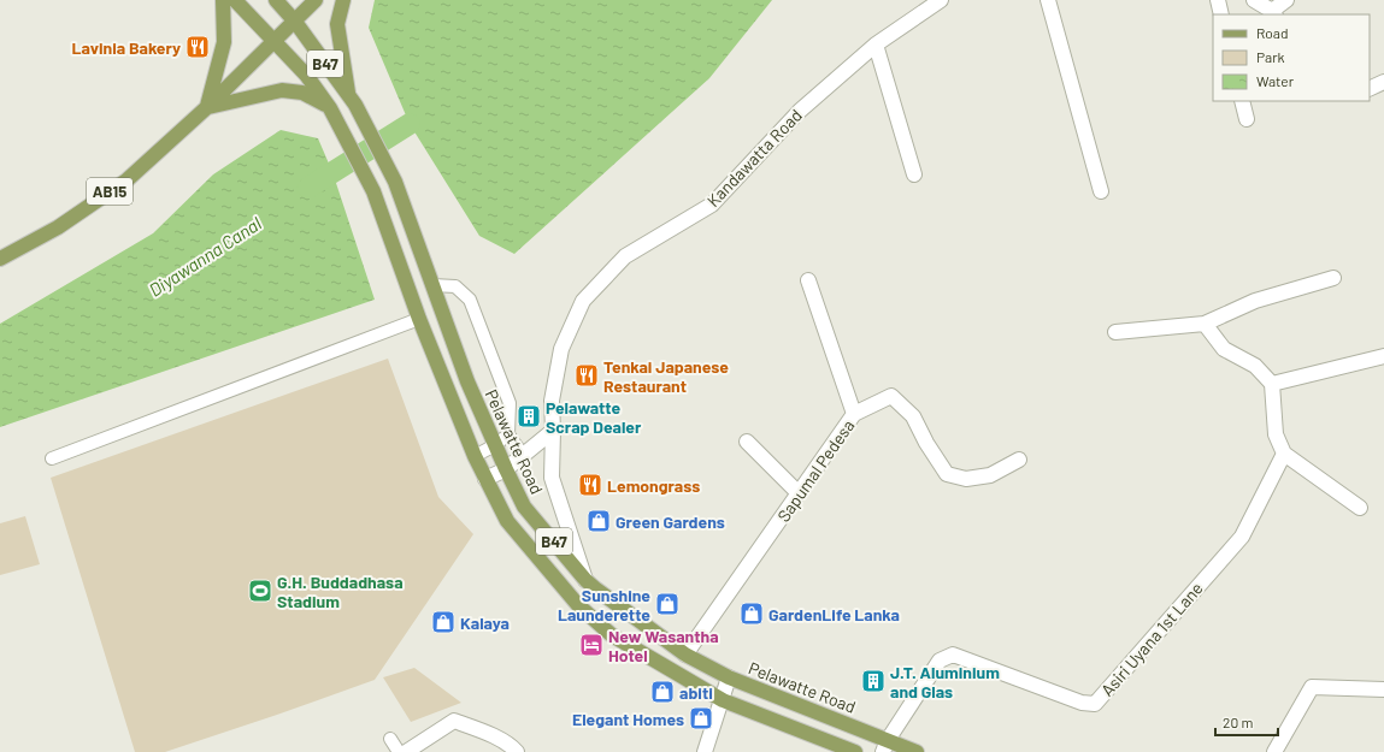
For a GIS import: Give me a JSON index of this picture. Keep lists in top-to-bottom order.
{
  "streets": {
    "main road": ["B47", "AB15", "Pelawatte Road"],
    "street": ["Kandawatta Road", "Sapumal Pedesa", "Asiri Uyana 1st Lane"]
  },
  "crossings": [
    ["B47", "AB15"],
    ["Kandawatta Road", "Pelawatte Road"],
    ["AB15", "Pelawatte Road"],
    ["Pelawatte Road", "Sapumal Pedesa"],
    ["Pelawatte Road", "Asiri Uyana 1st Lane"]
  ],
  "water": ["Diyawanna Canal"],
  "places": {
    "restaurant": ["Lavinia Bakery", "Tenkai Japanese Restaurant", "Lemongrass"],
    "building": ["Pelawatte Scrap Dealer", "J.T. Aluminium and Glas"],
    "shop": [
      "Green Gardens",
      "Sunshine Launderette",
      "GardenLife Lanka",
      "Kalaya",
      "abiti",
      "Elegant Homes"
    ],
    "sports": ["G.H. Buddadhasa Stadium"],
    "hotel": ["New Wasantha Hotel"]
  },
  "legend": ["Road", "Park", "Water"],
  "scale_bar": "20 m"
}
